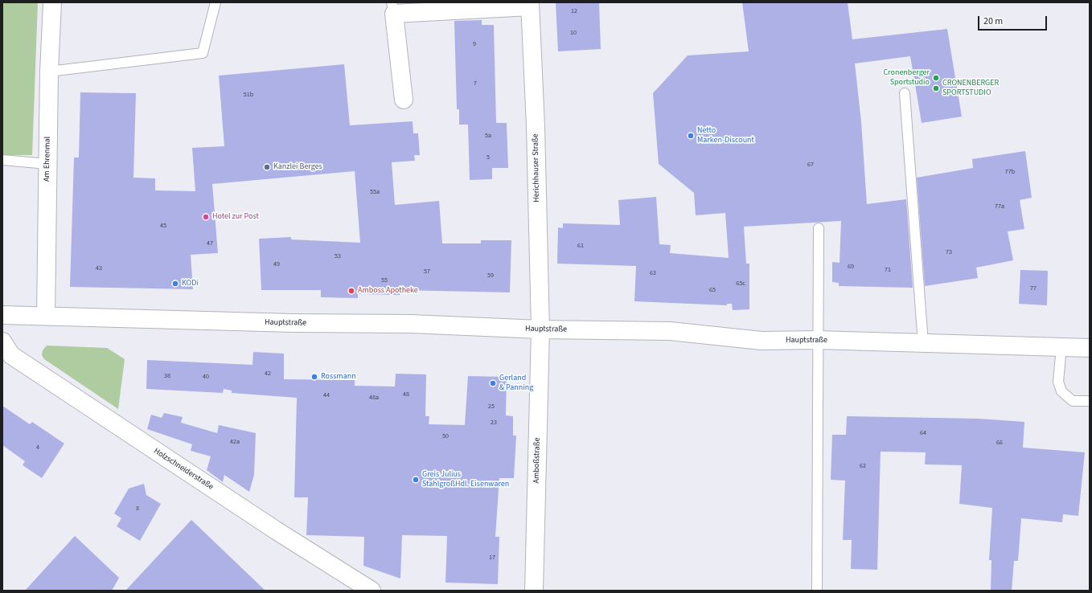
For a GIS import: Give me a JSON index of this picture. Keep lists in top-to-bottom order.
{
  "streets": {
    "street": [
      "Am Ehrenmal",
      "Herichhauser Straße",
      "Hauptstraße",
      "Amboßstraße",
      "Holzschneiderstraße"
    ]
  },
  "crossings": [
    ["Am Ehrenmal", "Hauptstraße"],
    ["Herichhauser Straße", "Hauptstraße"],
    ["Herichhauser Straße", "Amboßstraße"],
    ["Hauptstraße", "Amboßstraße"]
  ],
  "places": [
    "Cronenberger Sportstudio",
    "CRONENBERGER SPORTSTUDIO",
    "Netto Marken-Discount",
    "Kanzlei Berges",
    "Hotel zur Post",
    "KODi",
    "Amboss Apotheke",
    "Rossmann",
    "Gerland & Panning",
    "Greis Julius StahlgroßHdl. Eisenwaren"
  ],
  "house_numbers": [
    "12",
    "10",
    "9",
    "7",
    "51b",
    "5a",
    "5",
    "67",
    "77b",
    "55a",
    "77a",
    "45",
    "47",
    "61",
    "73",
    "53",
    "49",
    "69",
    "43",
    "71",
    "57",
    "63",
    "59",
    "55",
    "65c",
    "77",
    "65",
    "42",
    "38",
    "40",
    "48",
    "44",
    "48a",
    "25",
    "23",
    "64",
    "50",
    "42a",
    "66",
    "4",
    "62",
    "8",
    "17"
  ],
  "scale_bar": "20 m"
}
